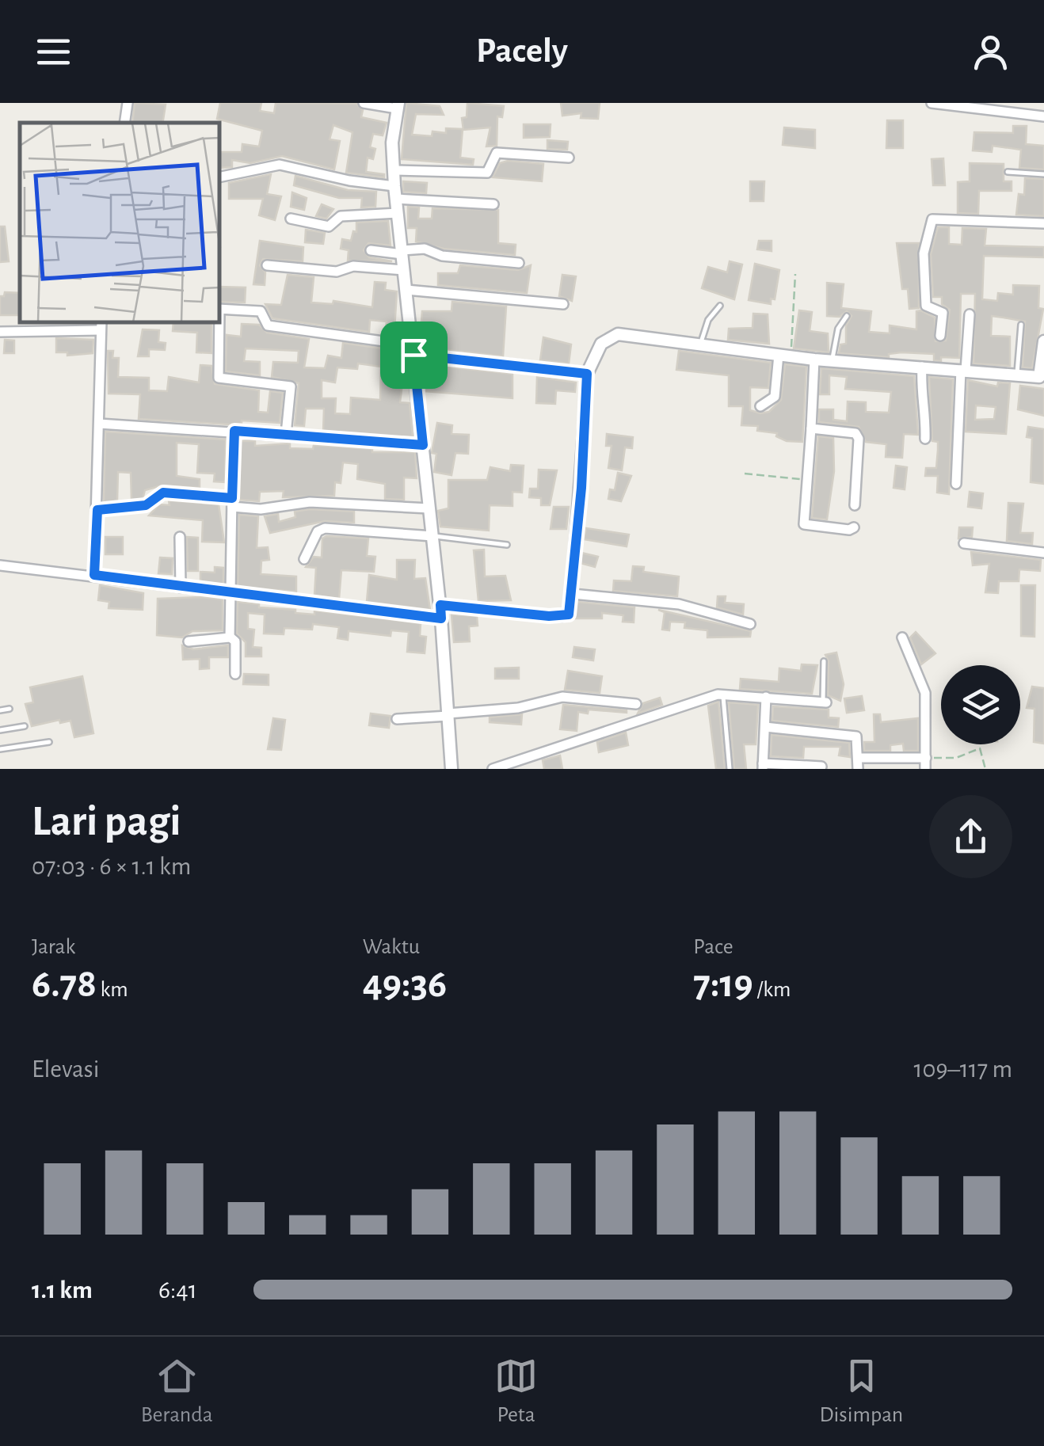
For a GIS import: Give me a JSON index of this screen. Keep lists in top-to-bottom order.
{
  "page": {
    "header": "Pacely",
    "heading": ["Lari pagi", "07:03 · 6 × 1.1 km"],
    "stats": [
      ["Jarak", "6.78 km"],
      ["Waktu", "49:36"],
      ["Pace", "7:19 /km"]
    ],
    "chart": ["Elevasi", "109–117 m"],
    "list": [
      {
        "name": "1.1 km",
        "note": "6:41"
      }
    ],
    "tabs": ["Beranda", "Peta", "Disimpan"]
  }
}
